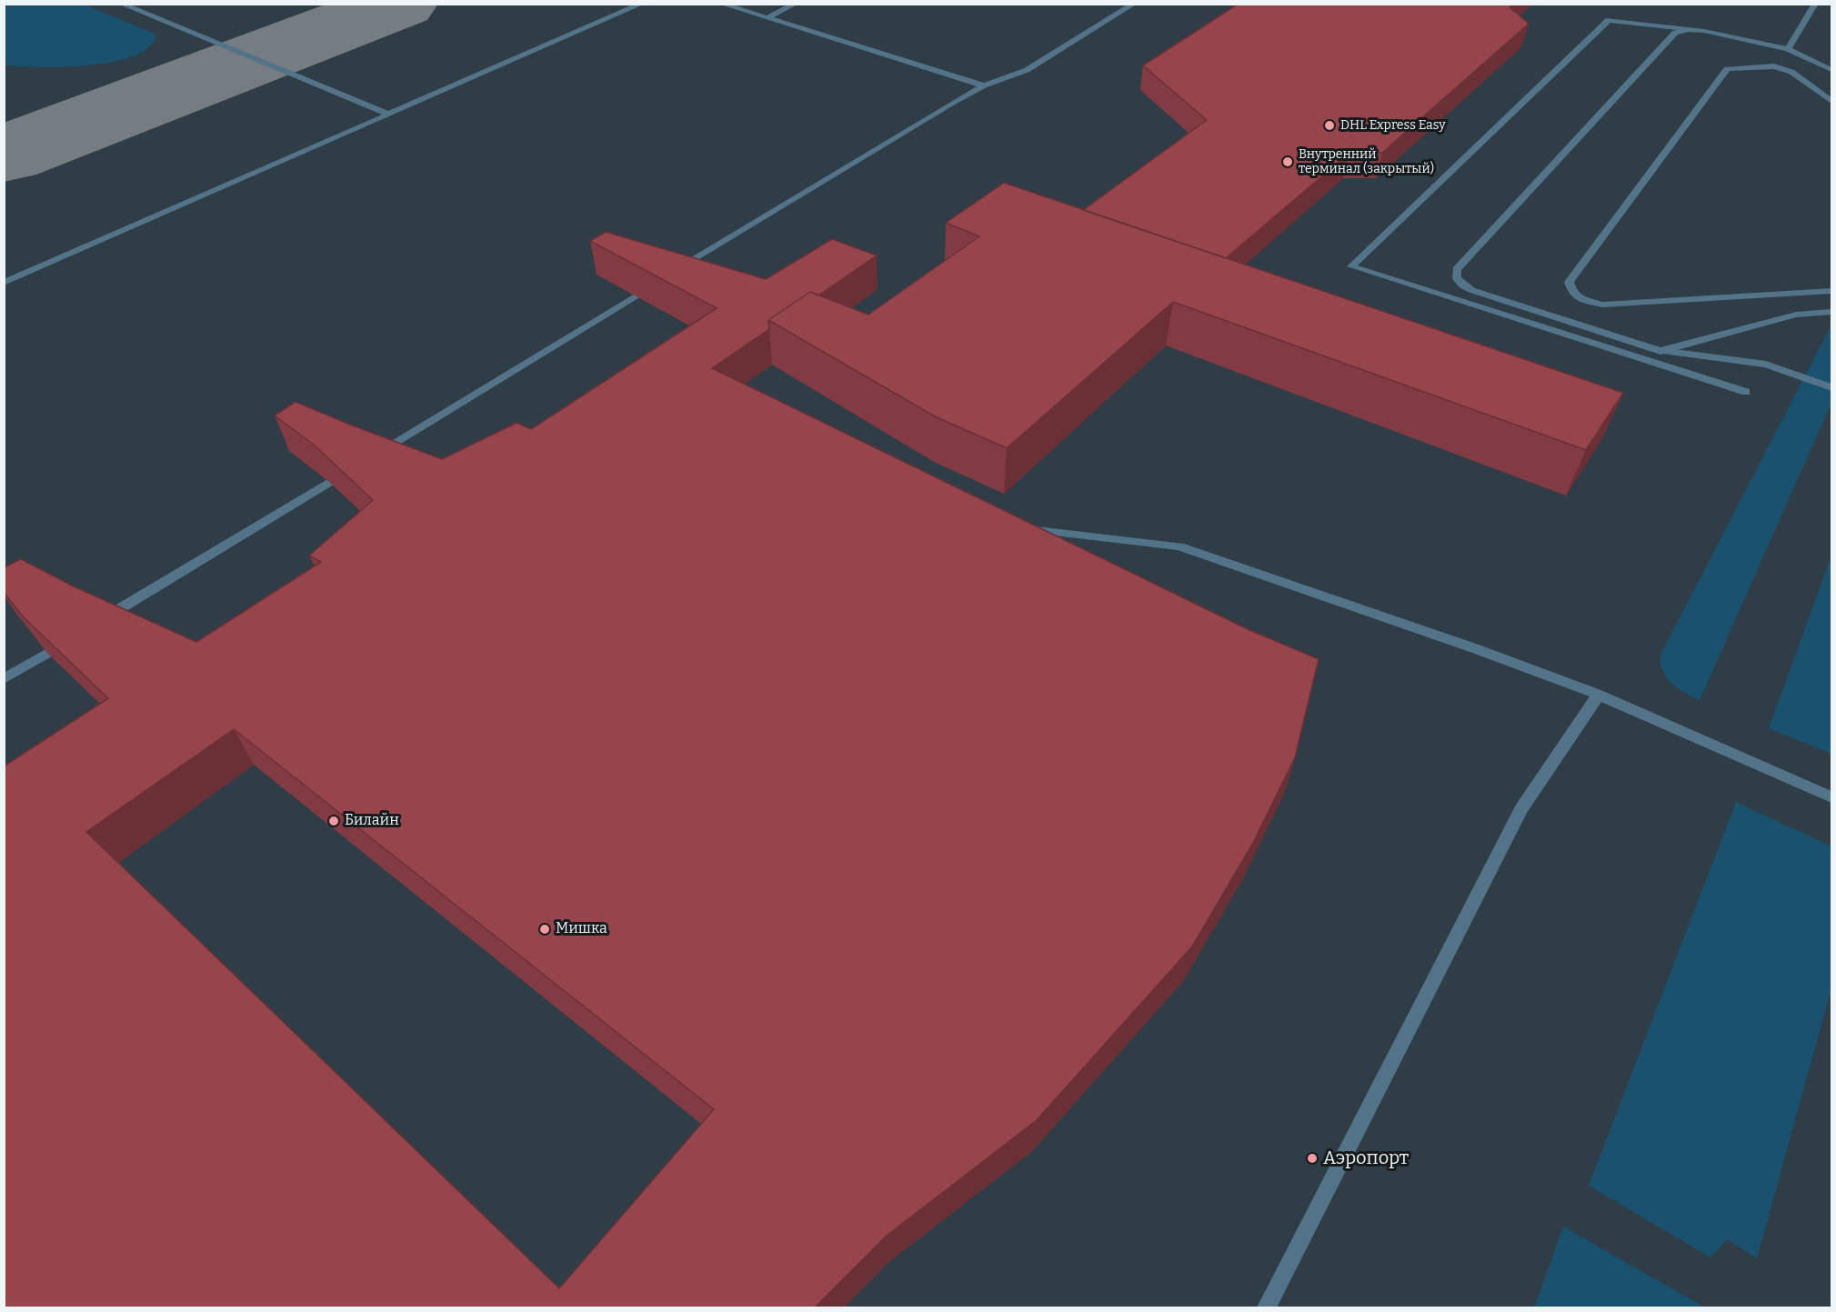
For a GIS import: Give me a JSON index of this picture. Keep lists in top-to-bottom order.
{
  "places": [
    "DHL Express Easy",
    "Внутренний терминал (закрытый)",
    "Билайн",
    "Мишка",
    "Аэропорт"
  ]
}
